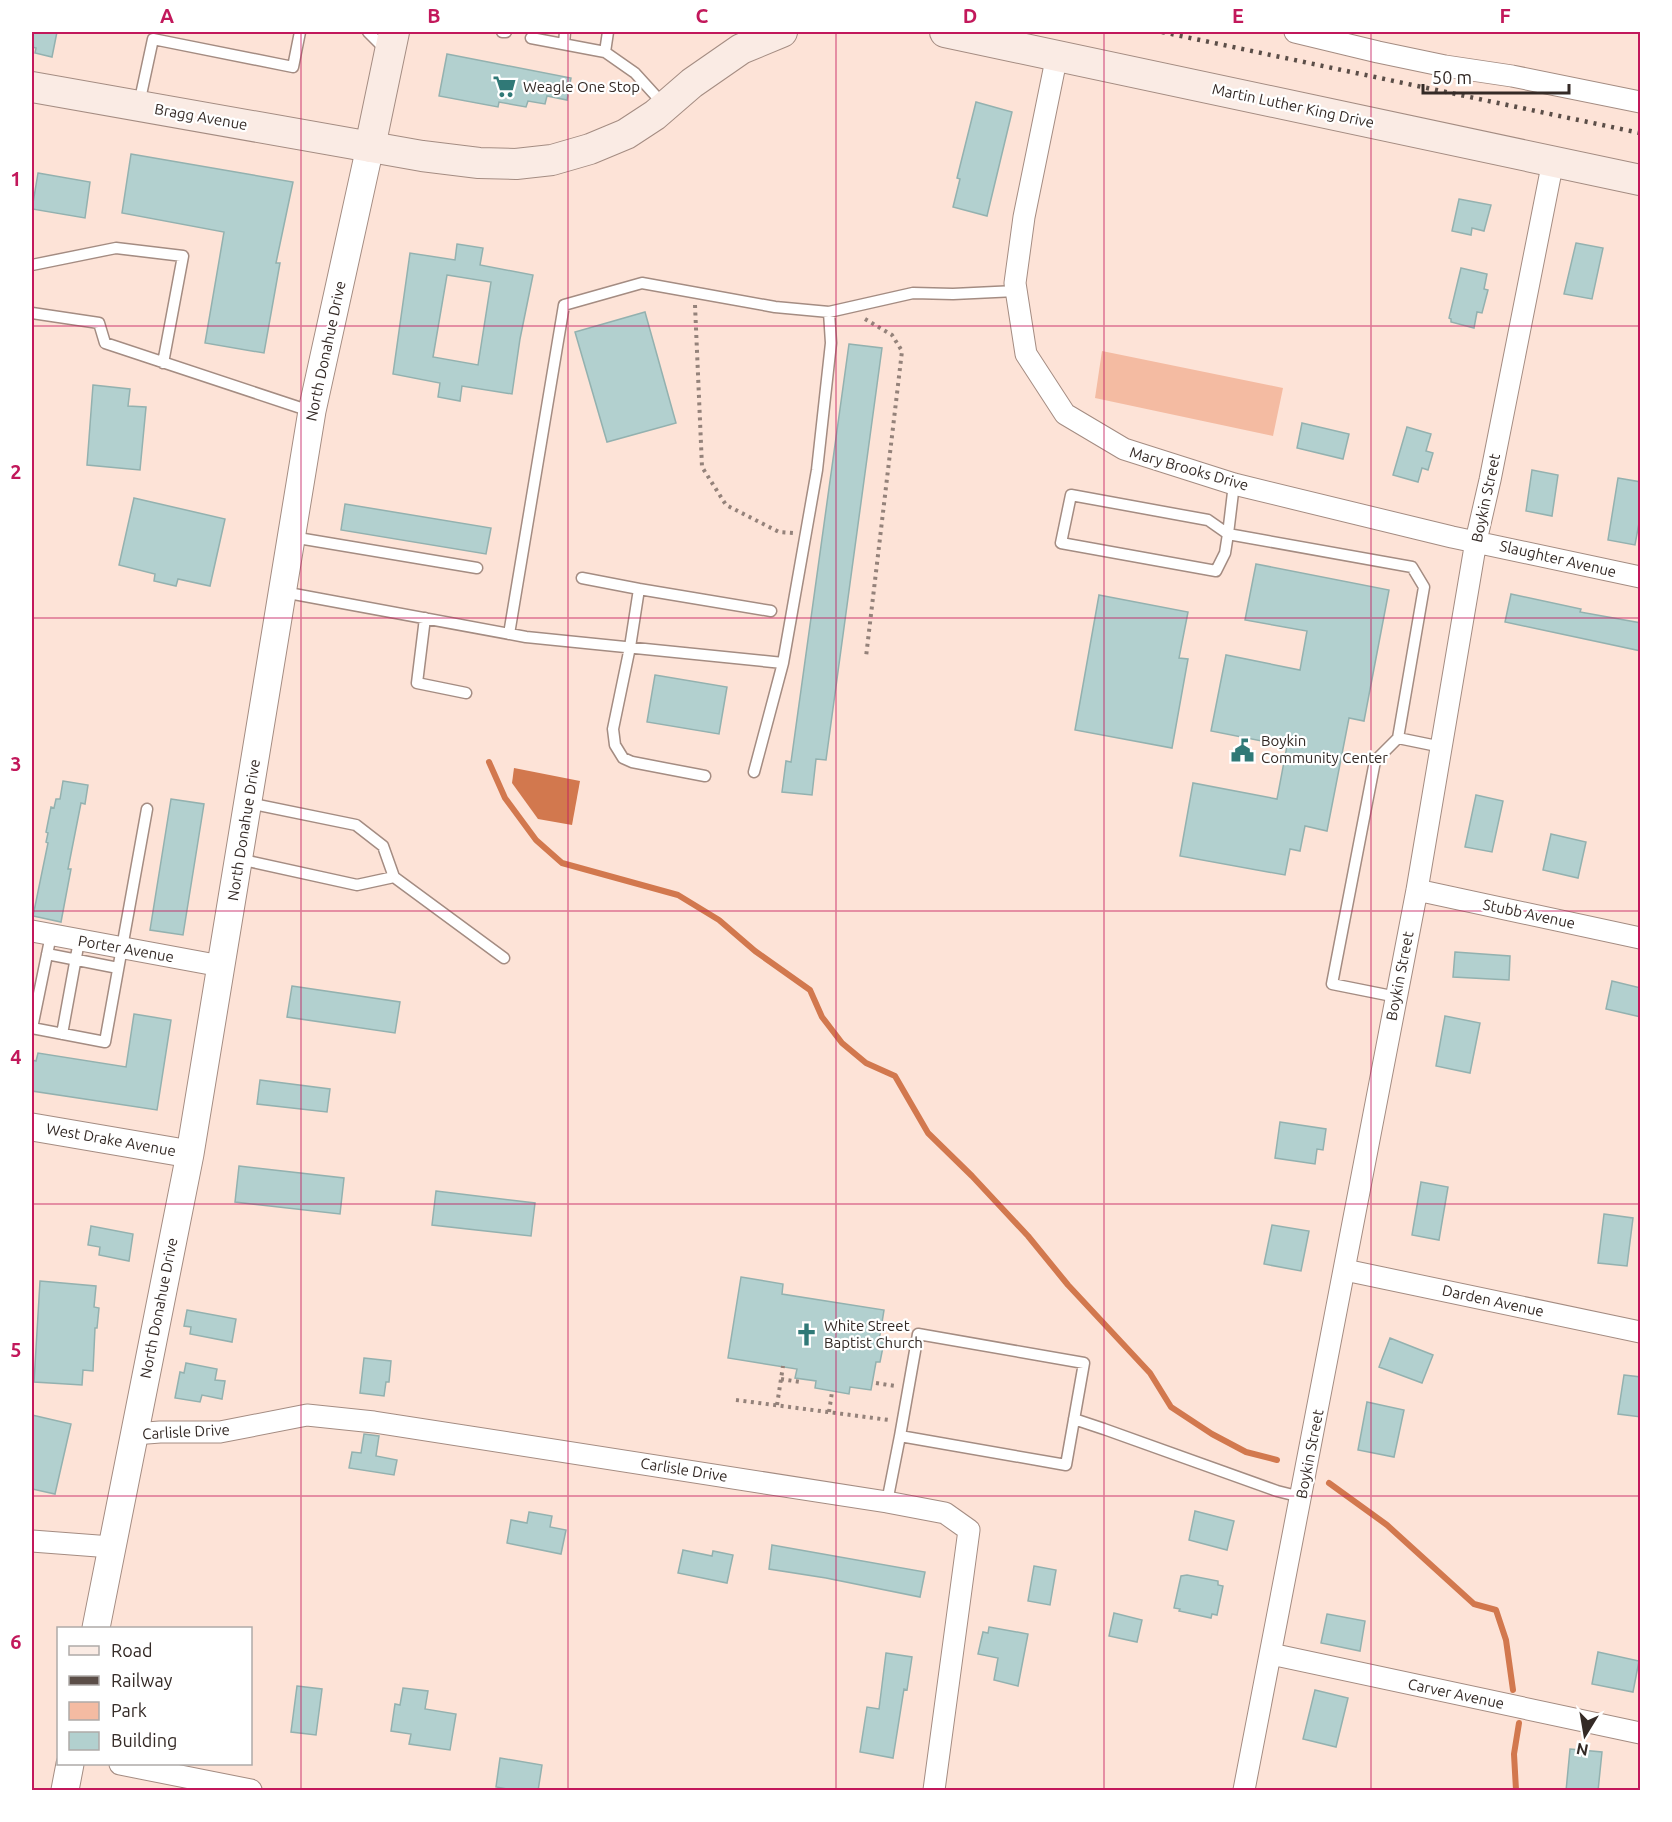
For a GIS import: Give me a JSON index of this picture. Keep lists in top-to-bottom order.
{
  "streets": {
    "main road": ["Martin Luther King Drive", "Bragg Avenue", "North Donahue Drive"],
    "street": [
      "Mary Brooks Drive",
      "Boykin Street",
      "Slaughter Avenue",
      "Stubb Avenue",
      "Porter Avenue",
      "West Drake Avenue",
      "Darden Avenue",
      "Carlisle Drive",
      "Carver Avenue"
    ]
  },
  "crossings": [
    ["Martin Luther King Drive", "Mary Brooks Drive"],
    ["Martin Luther King Drive", "Boykin Street"],
    ["Bragg Avenue", "North Donahue Drive"],
    ["North Donahue Drive", "Porter Avenue"],
    ["North Donahue Drive", "West Drake Avenue"],
    ["North Donahue Drive", "Carlisle Drive"],
    ["Mary Brooks Drive", "Boykin Street"],
    ["Mary Brooks Drive", "Slaughter Avenue"],
    ["Boykin Street", "Slaughter Avenue"],
    ["Boykin Street", "Stubb Avenue"],
    ["Boykin Street", "Darden Avenue"],
    ["Boykin Street", "Carver Avenue"]
  ],
  "places": {
    "supermarket": ["Weagle One Stop"],
    "public building": ["Boykin Community Center"],
    "church": ["White Street Baptist Church"]
  },
  "legend": [
    "Road",
    "Railway",
    "Park",
    "Building"
  ],
  "scale_bar": "50 m",
  "north": "bottom",
  "grid": {
    "columns": [
      "A",
      "B",
      "C",
      "D",
      "E",
      "F"
    ],
    "rows": [
      "1",
      "2",
      "3",
      "4",
      "5",
      "6"
    ]
  }
}
